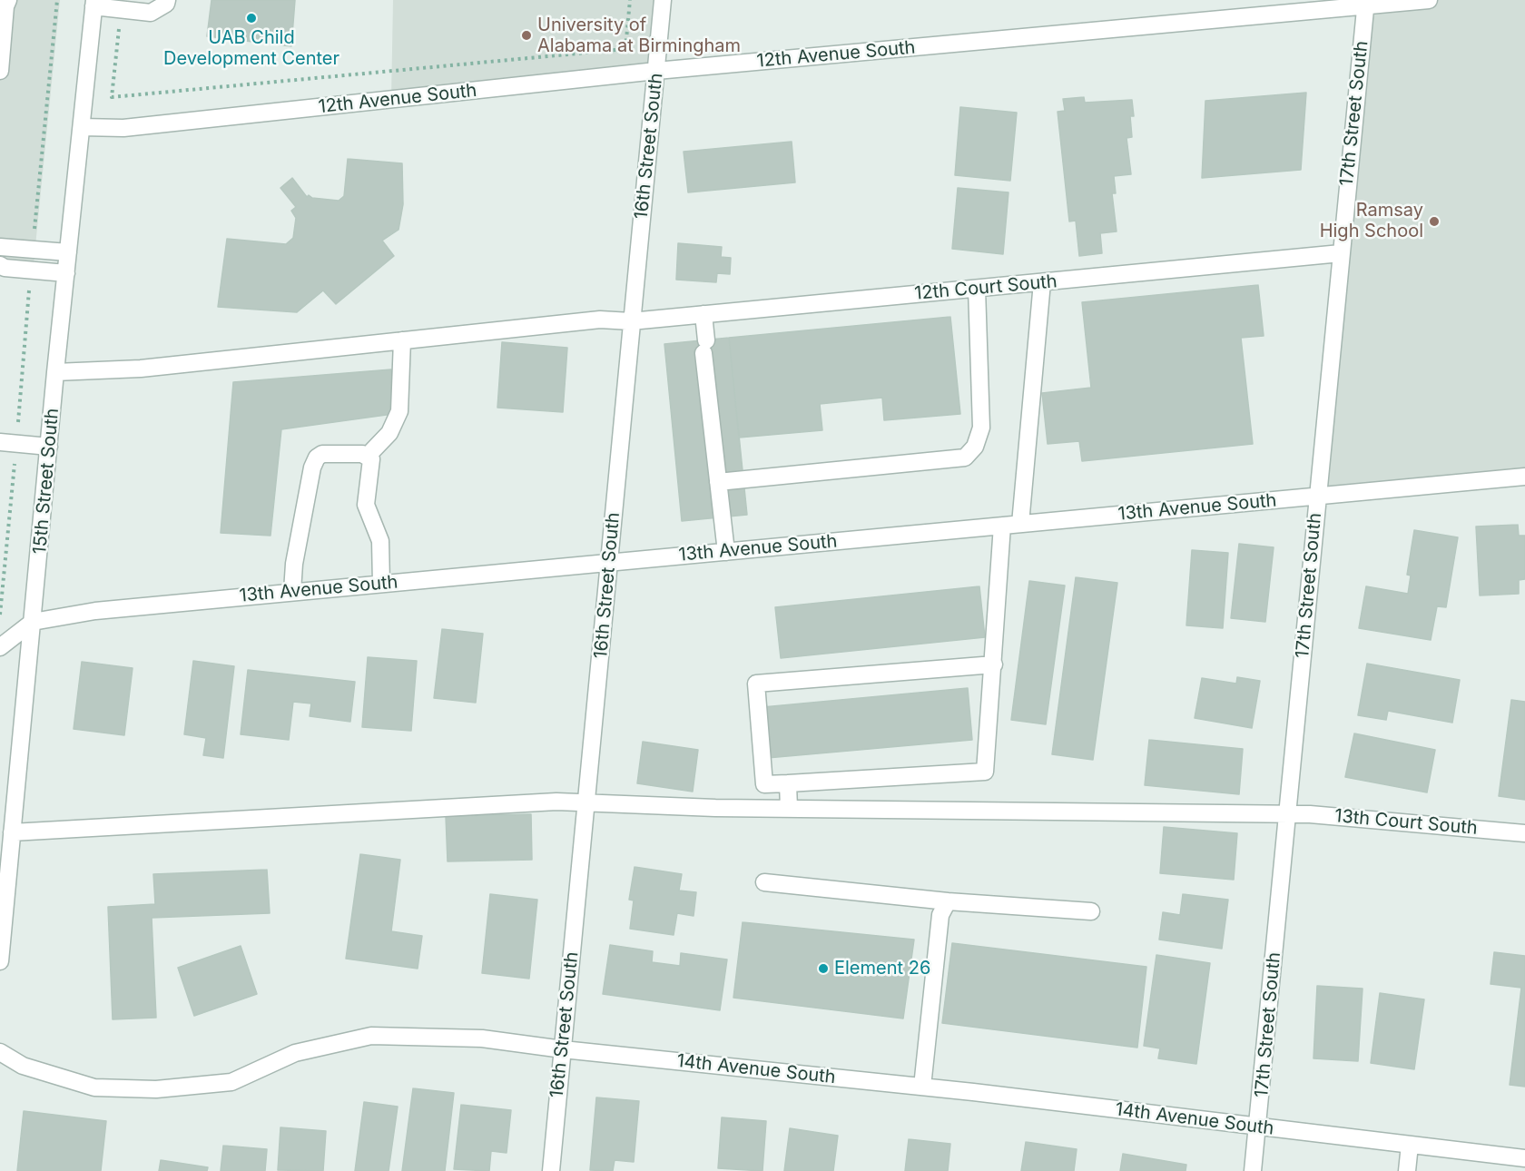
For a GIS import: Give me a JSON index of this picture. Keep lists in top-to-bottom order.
{
  "streets": {
    "street": [
      "12th Avenue South",
      "17th Street South",
      "16th Street South",
      "12th Court South",
      "15th Street South",
      "13th Avenue South",
      "13th Court South",
      "14th Avenue South"
    ]
  },
  "crossings": [
    ["12th Avenue South", "17th Street South"],
    ["12th Avenue South", "16th Street South"],
    ["12th Avenue South", "15th Street South"],
    ["17th Street South", "12th Court South"],
    ["17th Street South", "13th Avenue South"],
    ["17th Street South", "13th Court South"],
    ["17th Street South", "14th Avenue South"],
    ["16th Street South", "12th Court South"],
    ["16th Street South", "13th Avenue South"],
    ["16th Street South", "13th Court South"],
    ["16th Street South", "14th Avenue South"],
    ["12th Court South", "15th Street South"],
    ["15th Street South", "13th Avenue South"],
    ["15th Street South", "13th Court South"]
  ],
  "places": [
    "UAB Child Development Center",
    "University of Alabama at Birmingham",
    "Ramsay High School",
    "Element 26"
  ]
}
